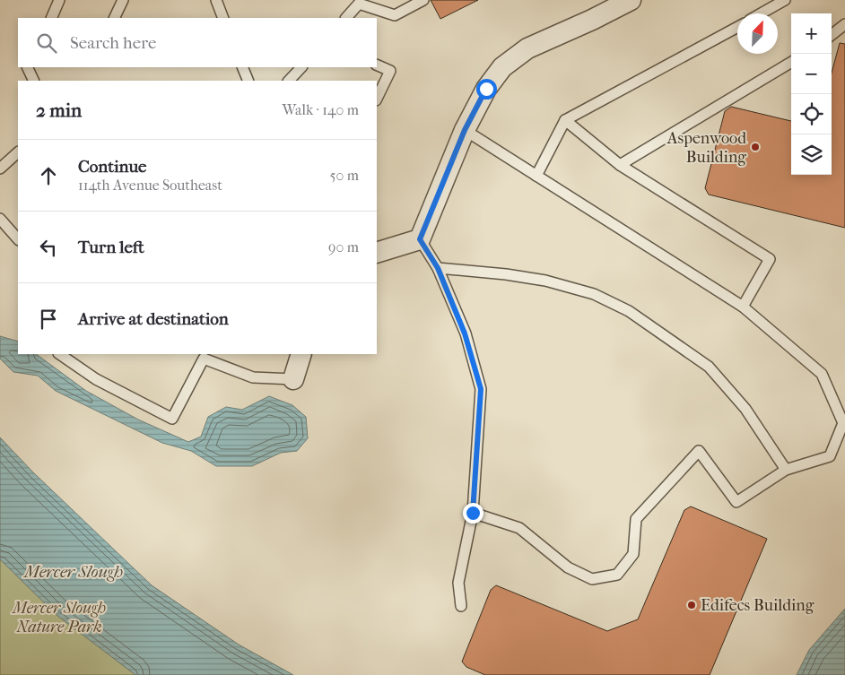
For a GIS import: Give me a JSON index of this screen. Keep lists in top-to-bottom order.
{
  "water": ["Mercer Slough"],
  "parks": ["Mercer Slough Nature Park"],
  "places": ["Aspenwood Building", "Edifecs Building"],
  "north": "top right",
  "page": {
    "map_buttons": ["+", "−"],
    "search": "Search here",
    "heading": ["2 min", "Walk · 140 m"],
    "list": [
      ["Continue", "114th Avenue Southeast", "50 m"],
      ["Turn left", "90 m"],
      "Arrive at destination"
    ]
  }
}
